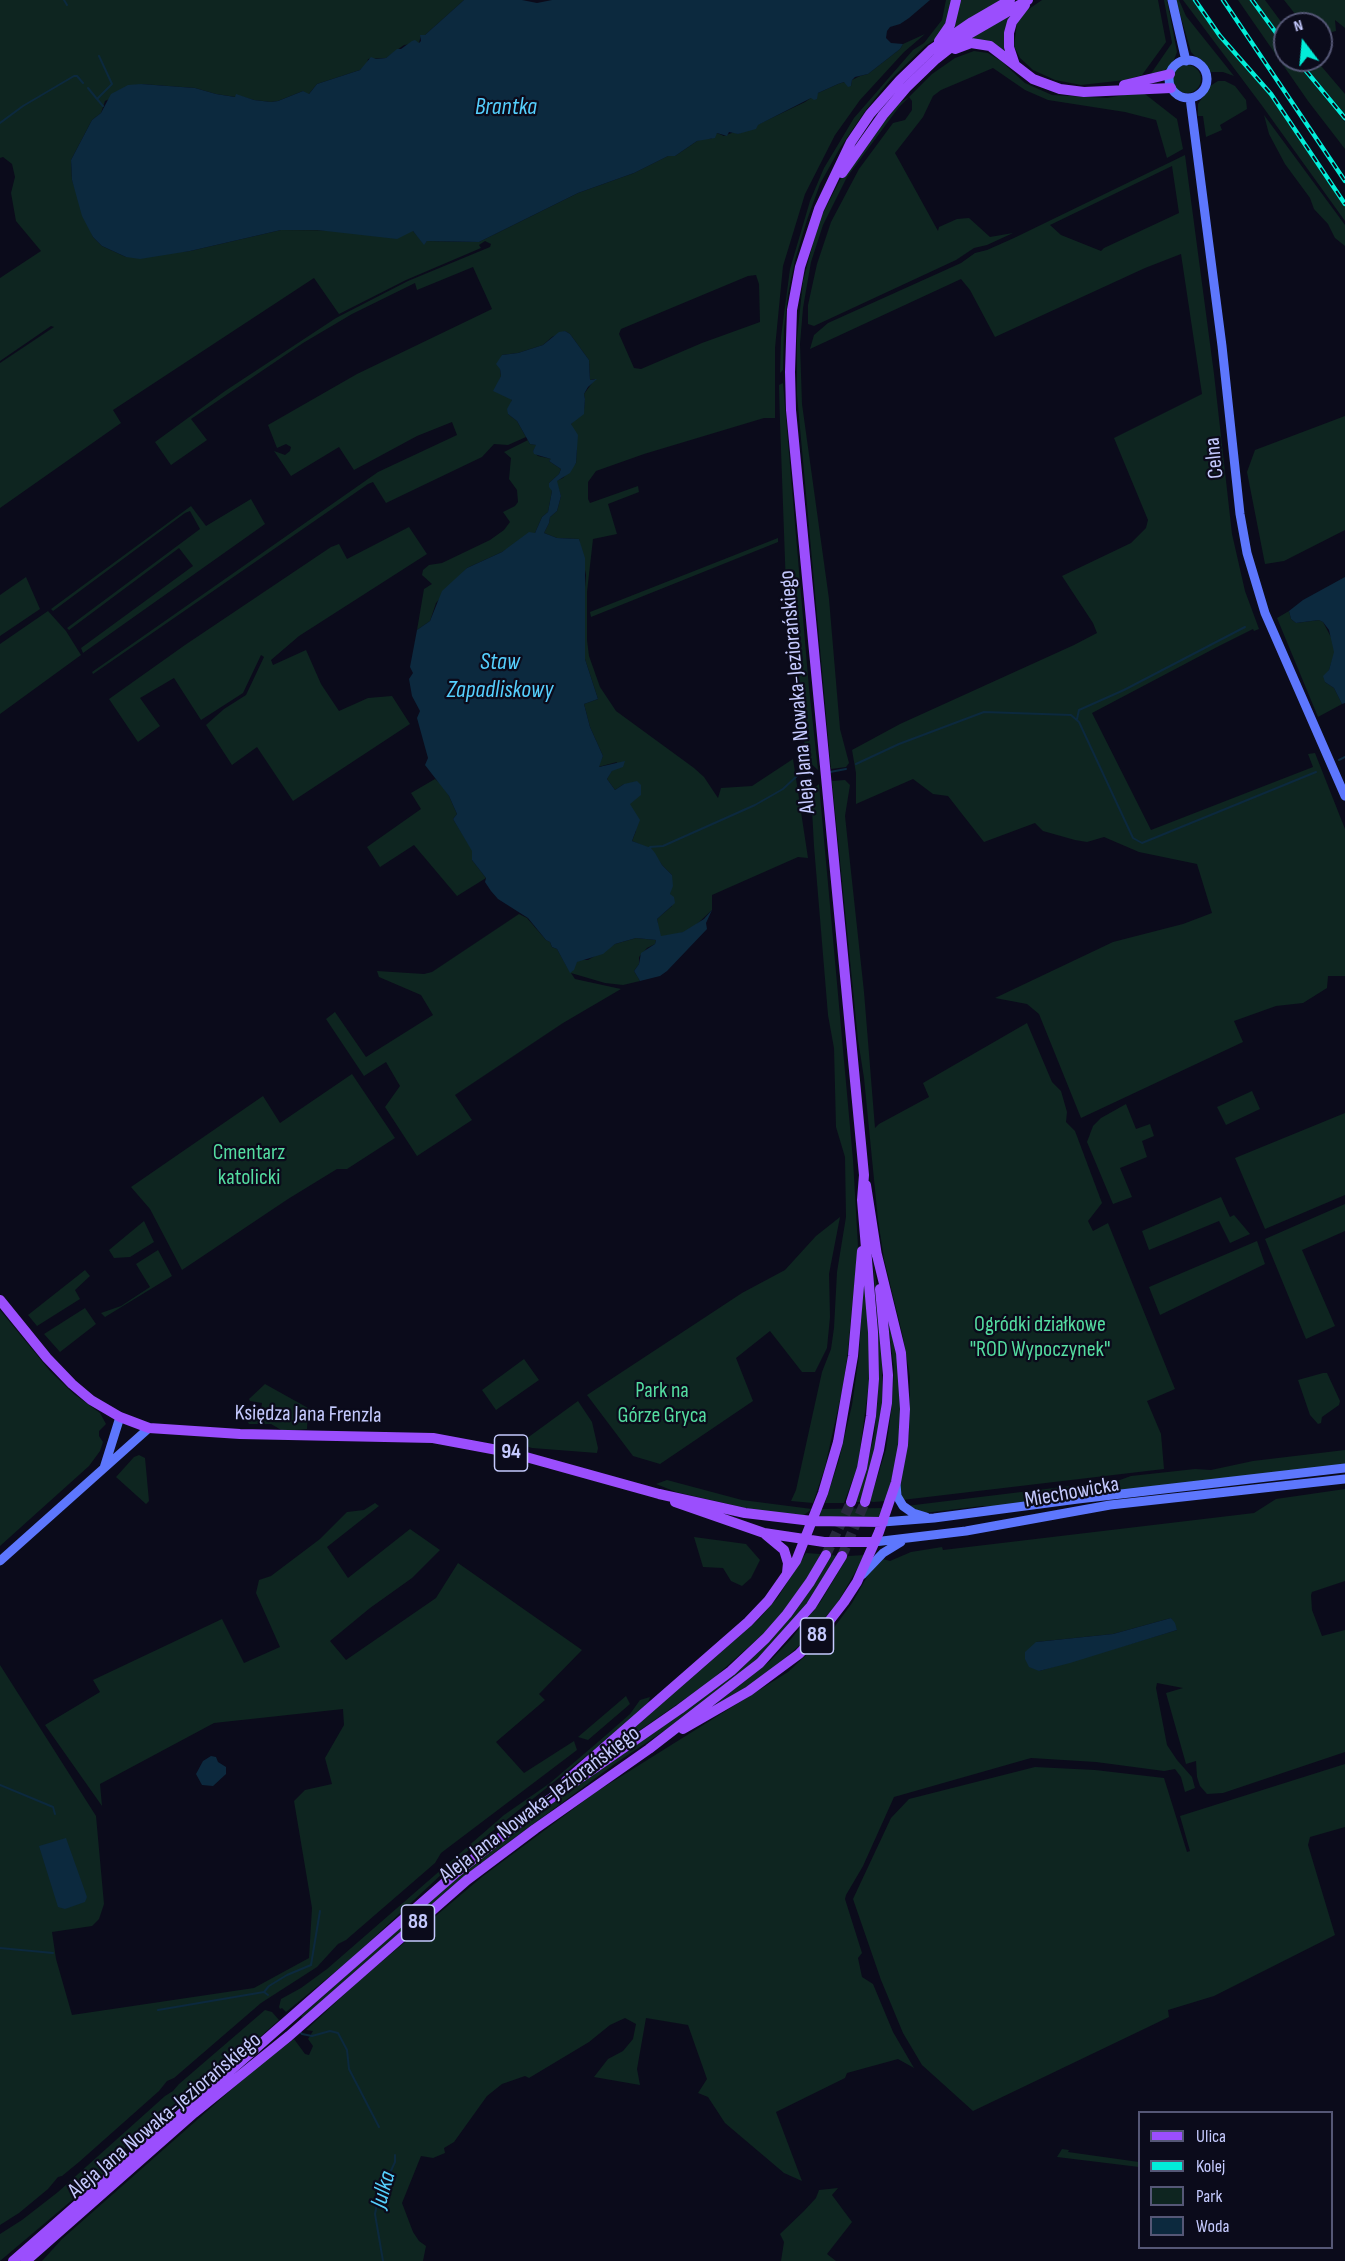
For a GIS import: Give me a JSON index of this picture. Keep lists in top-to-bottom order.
{
  "streets": {
    "main road": [
      "Aleja Jana Nowaka-Jeziorańskiego",
      "Księdza Jana Frenzla",
      "94",
      "Miechowicka",
      "88"
    ],
    "street": ["Celna"]
  },
  "crossings": [
    ["Aleja Jana Nowaka-Jeziorańskiego", "88"],
    ["Księdza Jana Frenzla", "Miechowicka"],
    ["Księdza Jana Frenzla", "88"],
    ["Miechowicka", "88"]
  ],
  "water": ["Brantka", "Staw Zapadliskowy", "Julka"],
  "parks": ["Cmentarz katolicki", "Ogródki działkowe \"ROD Wypoczynek\"", "Park na Górze Gryca"],
  "legend": [
    "Ulica",
    "Kolej",
    "Park",
    "Woda"
  ],
  "north": "top"
}
